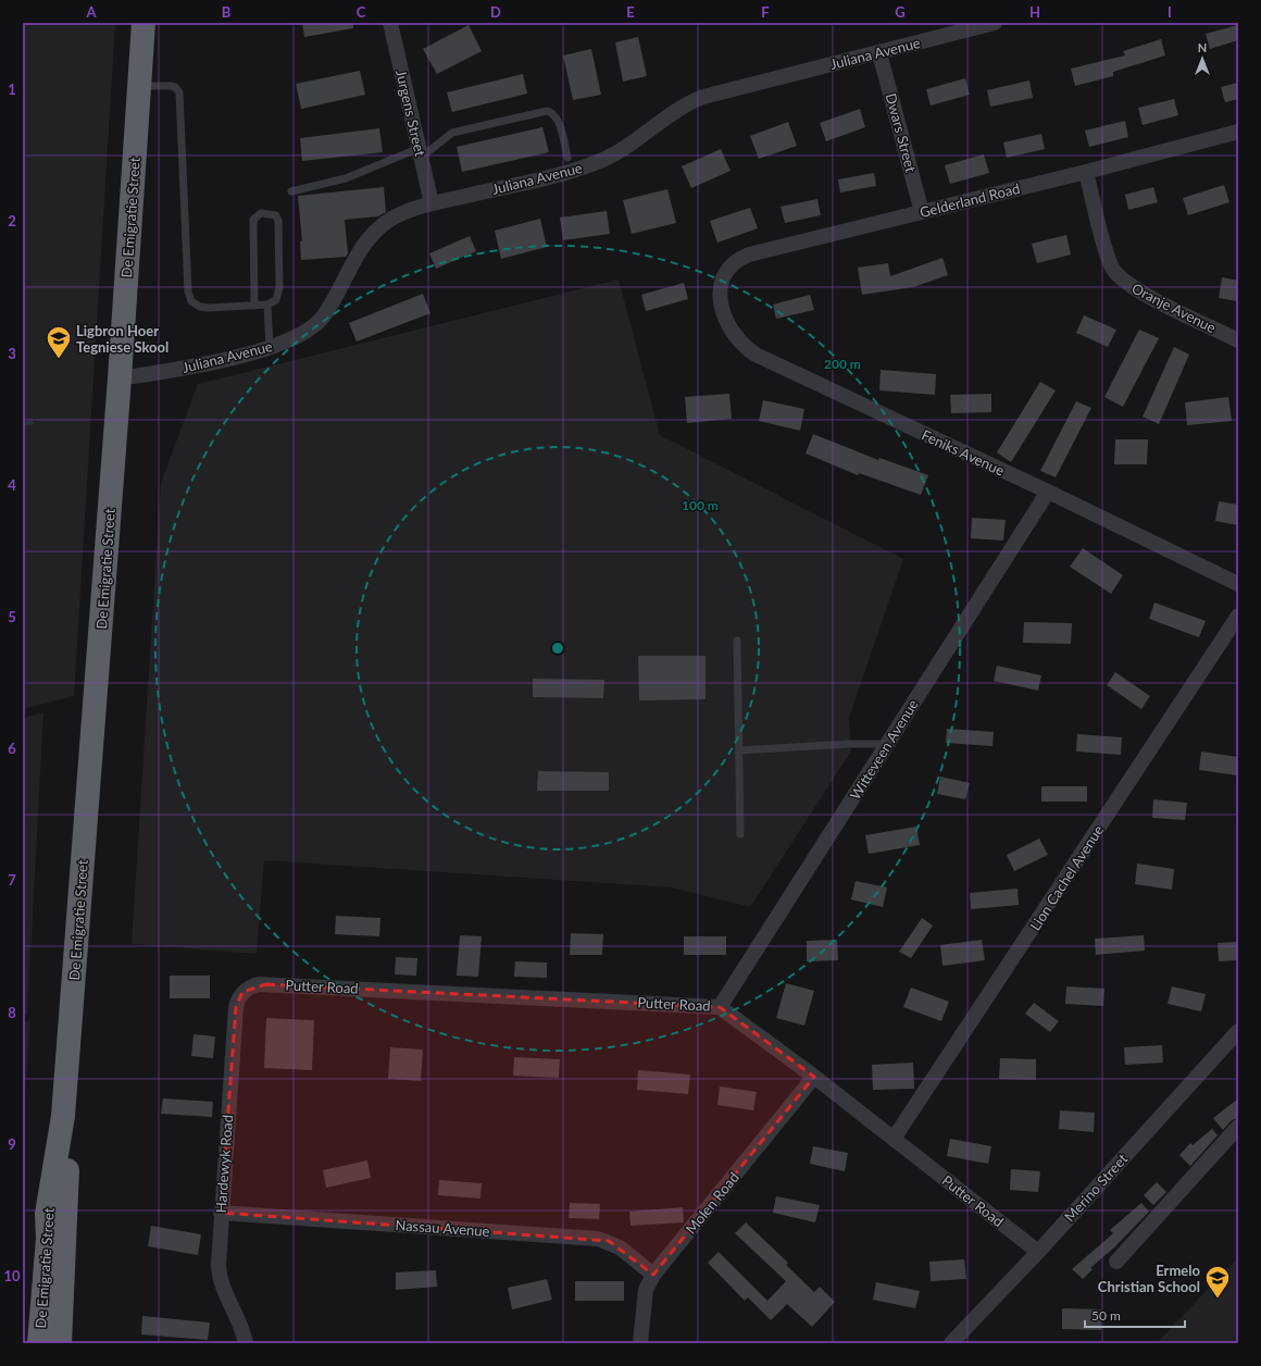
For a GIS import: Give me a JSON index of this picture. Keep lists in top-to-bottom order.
{
  "streets": {
    "highway": ["De Emigratie Street"],
    "street": [
      "Juliana Avenue",
      "Jurgens Street",
      "Dwars Street",
      "Gelderland Road",
      "Oranje Avenue",
      "Feniks Avenue",
      "Witteveen Avenue",
      "Lion Cachel Avenue",
      "Putter Road",
      "Hardewyk Road",
      "Merino Street",
      "Molen Road",
      "Nassau Avenue"
    ]
  },
  "crossings": [
    ["Juliana Avenue", "Jurgens Street"],
    ["Juliana Avenue", "Dwars Street"],
    ["Juliana Avenue", "De Emigratie Street"],
    ["Dwars Street", "Gelderland Road"],
    ["Gelderland Road", "Oranje Avenue"],
    ["Gelderland Road", "Feniks Avenue"],
    ["Feniks Avenue", "Witteveen Avenue"],
    ["Witteveen Avenue", "Putter Road"],
    ["Lion Cachel Avenue", "Putter Road"],
    ["Putter Road", "Hardewyk Road"],
    ["Putter Road", "Merino Street"],
    ["Putter Road", "Molen Road"],
    ["Hardewyk Road", "Nassau Avenue"],
    ["Molen Road", "Nassau Avenue"]
  ],
  "places": {
    "school or university": ["Ligbron Hoer Tegniese Skool", "Ermelo Christian School"]
  },
  "scale_bar": "50 m",
  "north": "top",
  "grid": {
    "columns": [
      "A",
      "B",
      "C",
      "D",
      "E",
      "F",
      "G",
      "H",
      "I"
    ],
    "rows": [
      "1",
      "2",
      "3",
      "4",
      "5",
      "6",
      "7",
      "8",
      "9",
      "10"
    ]
  },
  "rings": ["200 m", "100 m"]
}
